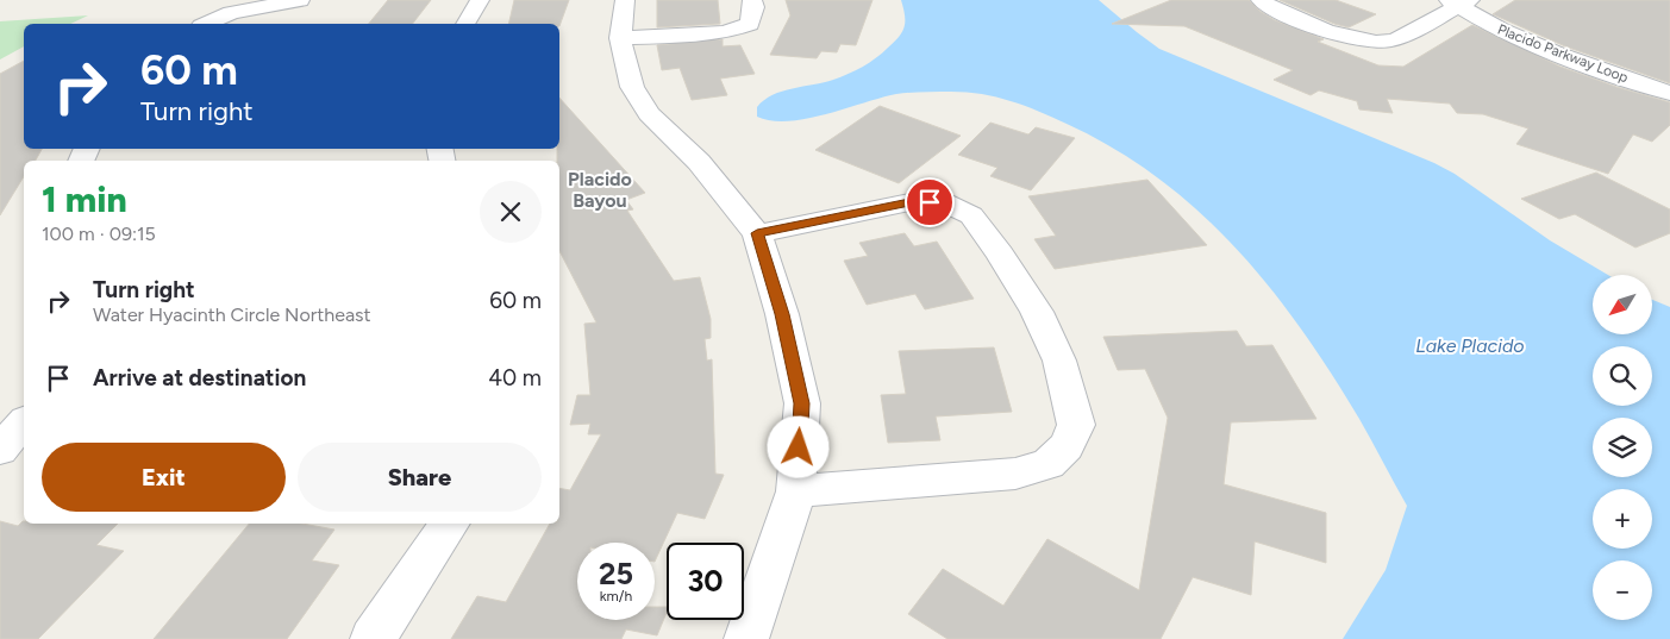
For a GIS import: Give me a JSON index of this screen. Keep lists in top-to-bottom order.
{
  "streets": {
    "street": ["Placido Parkway Loop"]
  },
  "districts": ["Placido Bayou"],
  "water": ["Lake Placido"],
  "north": "bottom left",
  "page": {
    "turn": ["60 m", "Turn right"],
    "heading": ["1 min", "100 m · 09:15"],
    "list": [
      {
        "name": "Turn right",
        "note": "Water Hyacinth Circle Northeast",
        "value": "60 m"
      },
      {
        "name": "Arrive at destination",
        "value": "40 m"
      }
    ],
    "map_buttons": ["+", "−"],
    "buttons": ["Exit", "Share"],
    "speed": "25 km/h",
    "limit": "30"
  }
}
